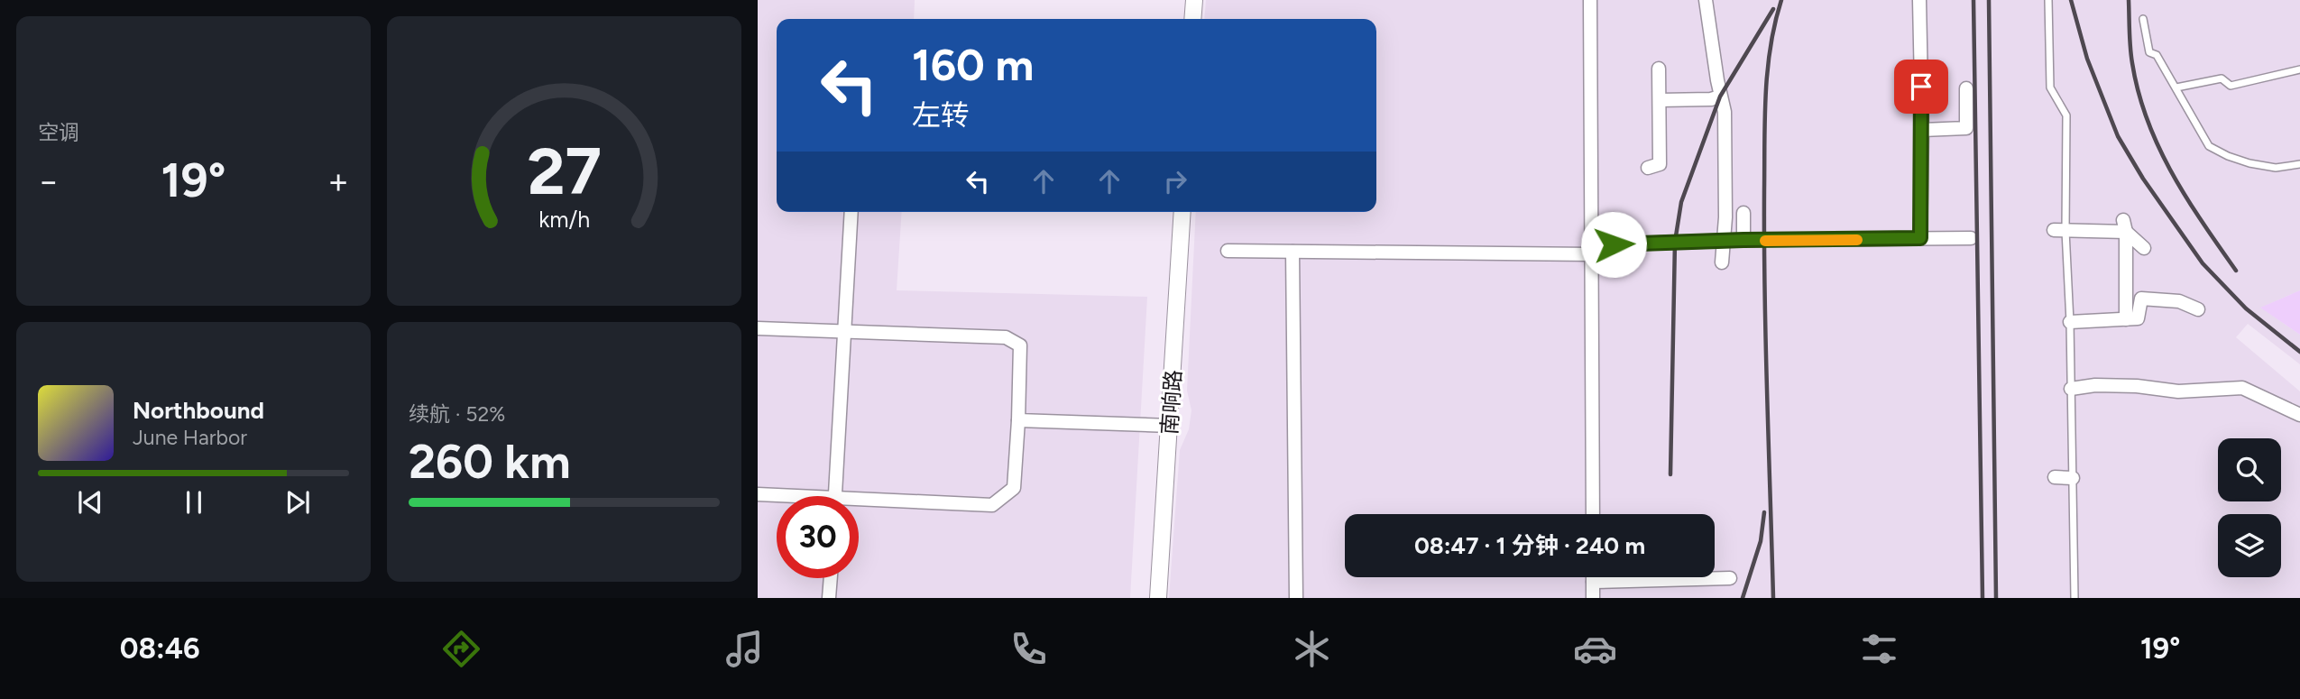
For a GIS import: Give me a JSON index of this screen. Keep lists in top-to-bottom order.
{
  "streets": {
    "street": ["南响路"]
  },
  "page": {
    "tile": [
      "空调",
      ["续航 · 52%", "260 km"]
    ],
    "turn": ["160 m", "左转"],
    "heat": ["−", "19°", "+"],
    "song": ["Northbound", "June Harbor"],
    "limit": "30",
    "trip": "08:47 · 1 分钟 · 240 m",
    "tabs": ["08:46", "19°"],
    "gauge": ["27", "km/h"]
  }
}
